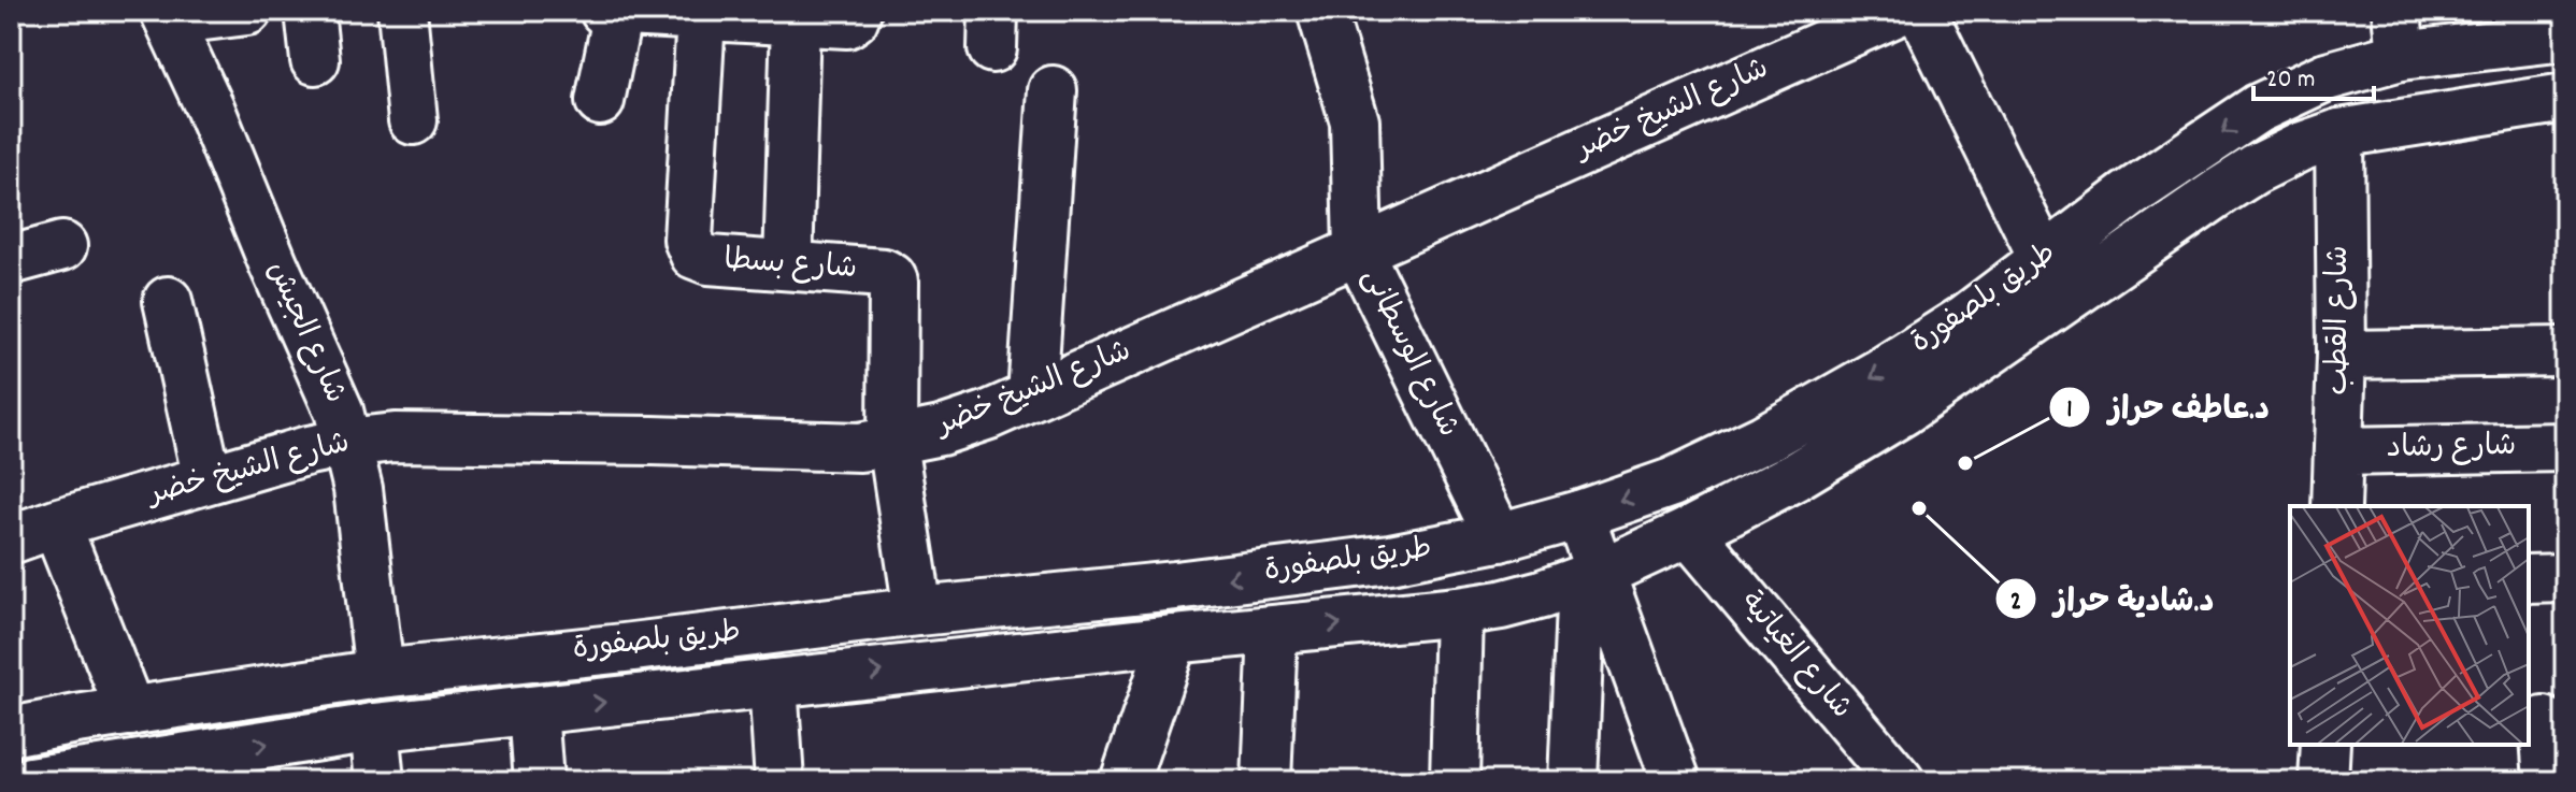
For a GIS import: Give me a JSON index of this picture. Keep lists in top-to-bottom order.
{
  "streets": {
    "street": [
      "شارع الشيخ خضر",
      "شارع بسطا",
      "طريق بلصفورة",
      "شارع القطب",
      "شارع الجيش",
      "شارع الوسطانى",
      "شارع رشاد",
      "شارع الغياتية"
    ]
  },
  "crossings": [
    ["شارع الشيخ خضر", "شارع بسطا"],
    ["شارع الشيخ خضر", "شارع الجيش"],
    ["شارع الشيخ خضر", "شارع الوسطانى"],
    ["شارع بسطا", "طريق بلصفورة"],
    ["طريق بلصفورة", "شارع القطب"],
    ["طريق بلصفورة", "شارع الجيش"],
    ["طريق بلصفورة", "شارع الوسطانى"],
    ["طريق بلصفورة", "شارع الغياتية"],
    ["شارع القطب", "شارع رشاد"]
  ],
  "places": ["د.عاطف حراز", "د.شادية حراز"],
  "scale_bar": "20 m"
}
